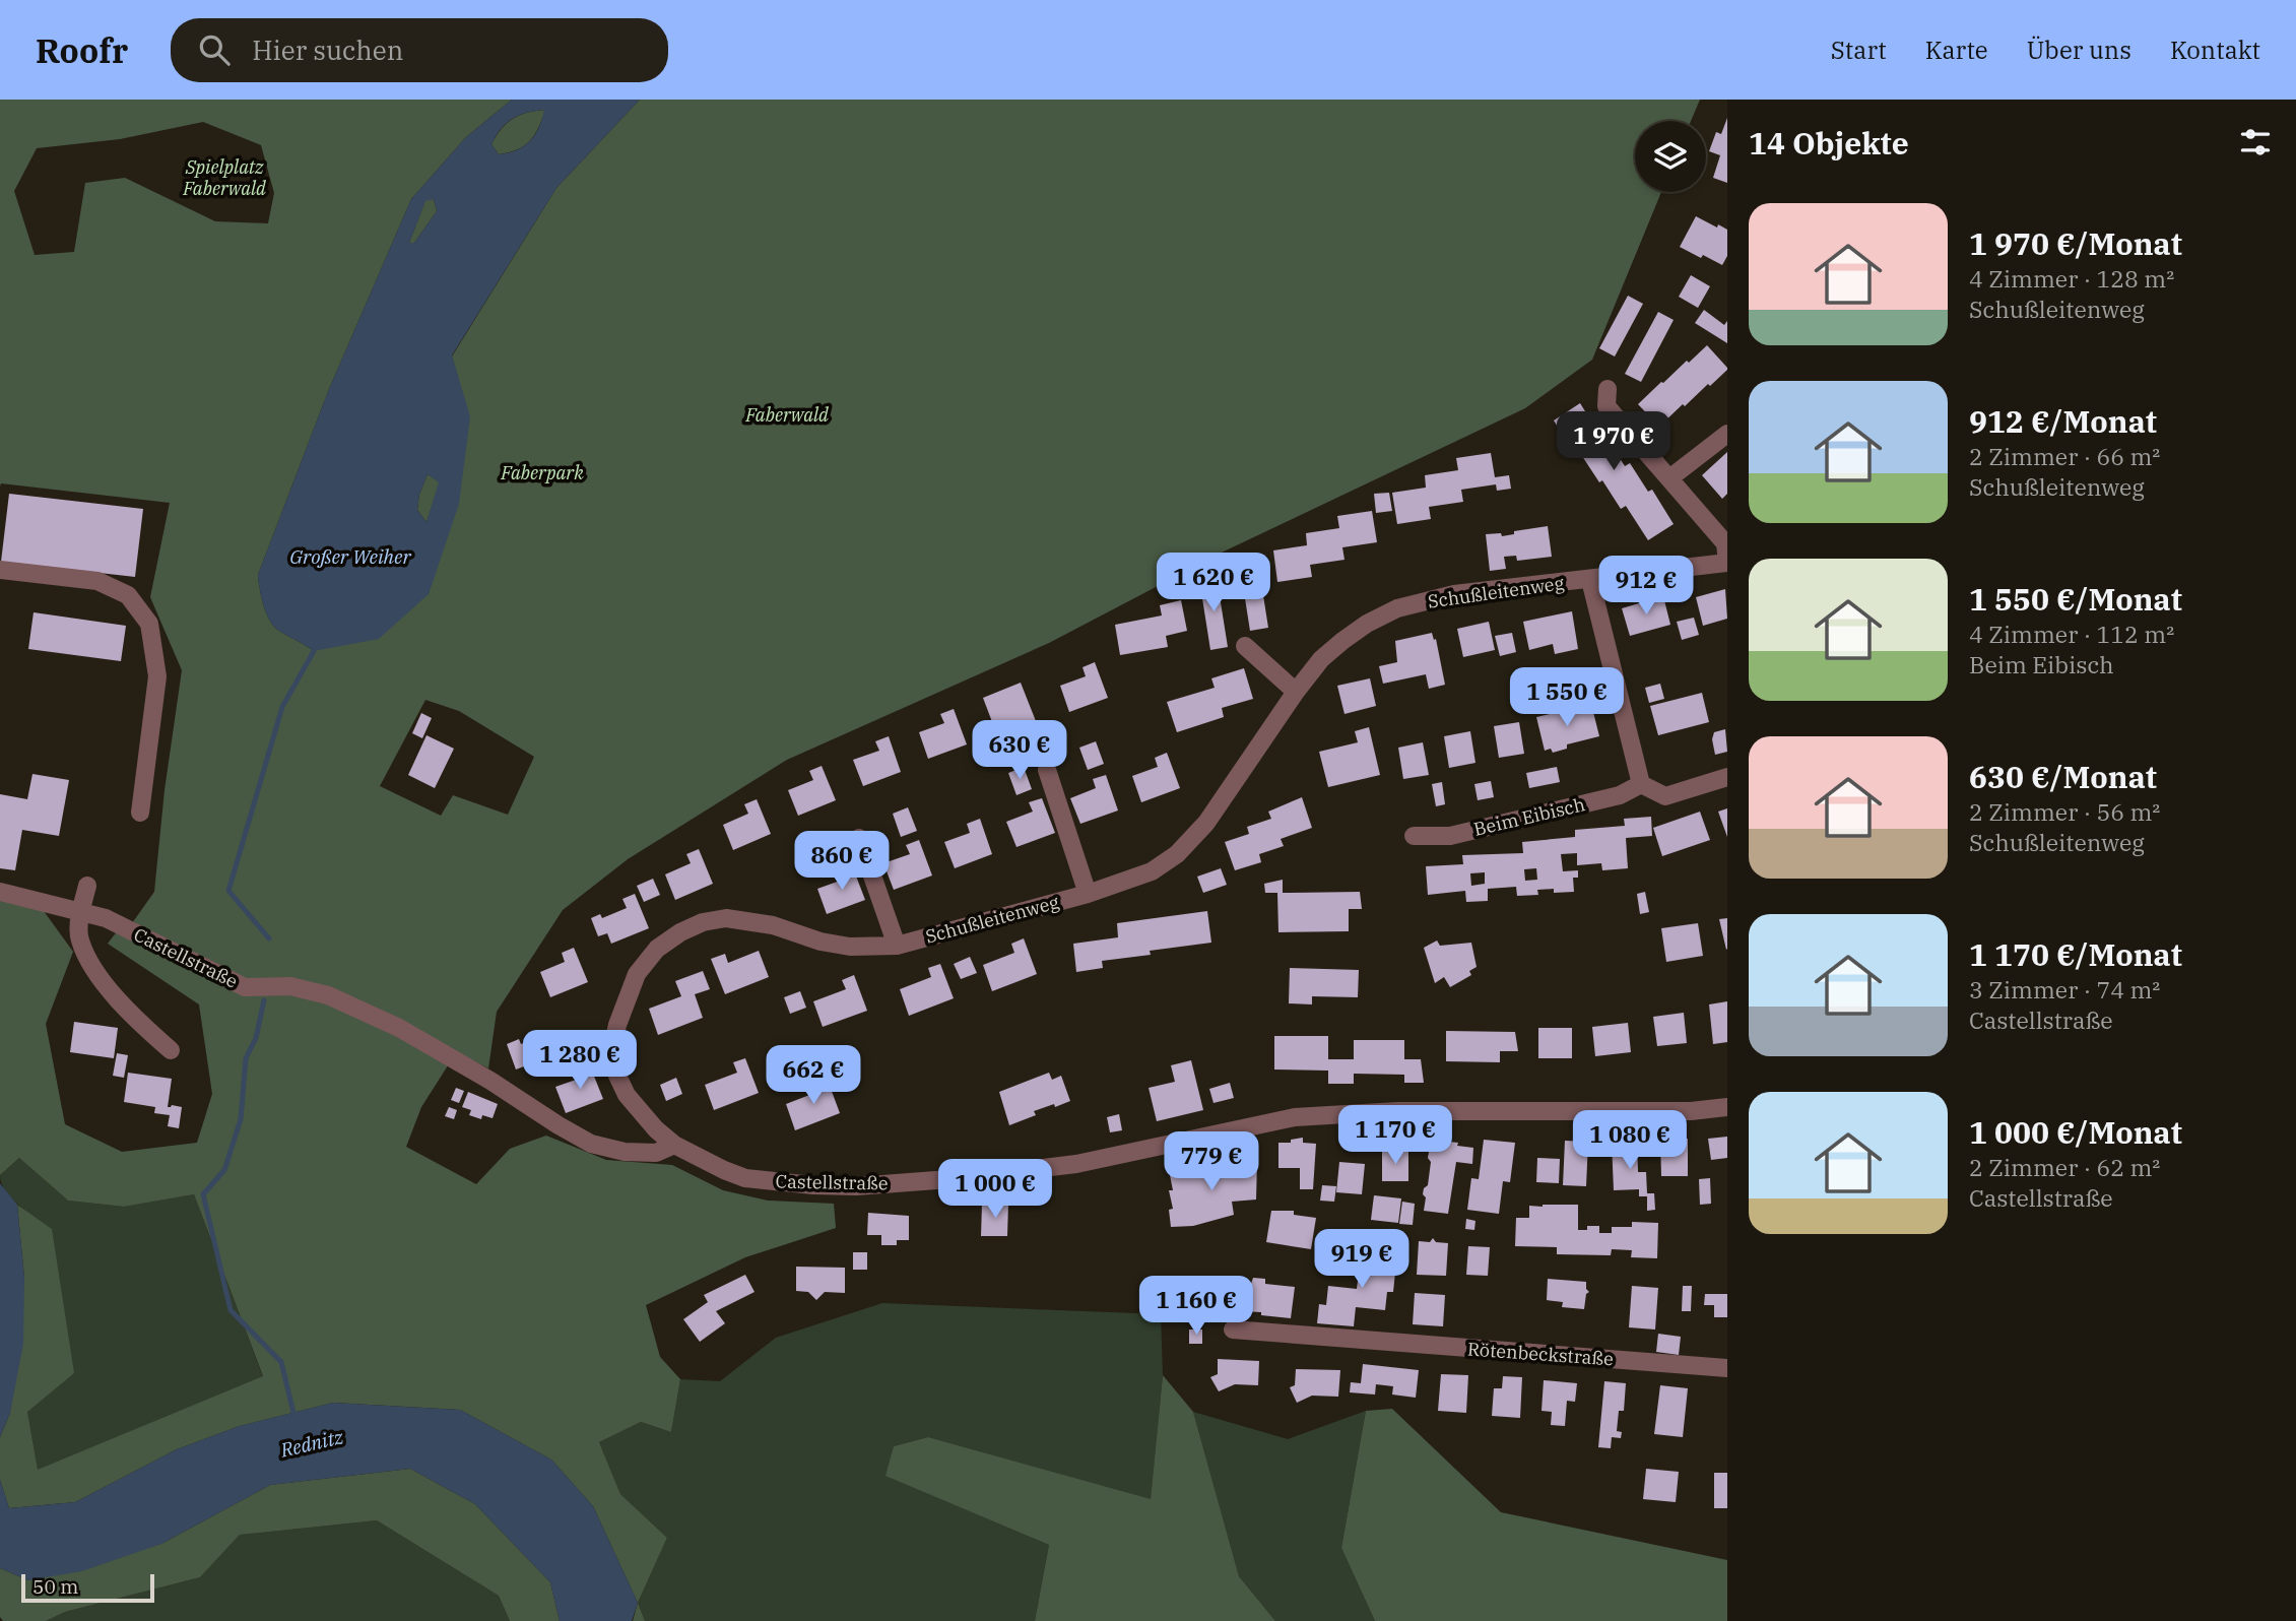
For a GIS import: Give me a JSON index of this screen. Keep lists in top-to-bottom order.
{
  "streets": {
    "street": [
      "Schußleitenweg",
      "Beim Eibisch",
      "Castellstraße",
      "Rötenbeckstraße"
    ]
  },
  "crossings": [
    ["Schußleitenweg", "Castellstraße"]
  ],
  "water": ["Großer Weiher", "Rednitz"],
  "parks": ["Spielplatz Faberwald", "Faberwald", "Faberpark"],
  "scale_bar": "50 m",
  "page": {
    "header": "Roofr",
    "search": "Hier suchen",
    "nav": [
      "Start",
      "Karte",
      "Über uns",
      "Kontakt"
    ],
    "heading": "14 Objekte",
    "list": [
      {
        "name": "1 970 €/Monat",
        "note": "4 Zimmer · 128 m² · Schußleitenweg"
      },
      {
        "name": "912 €/Monat",
        "note": "2 Zimmer · 66 m² · Schußleitenweg"
      },
      {
        "name": "1 550 €/Monat",
        "note": "4 Zimmer · 112 m² · Beim Eibisch"
      },
      {
        "name": "630 €/Monat",
        "note": "2 Zimmer · 56 m² · Schußleitenweg"
      },
      {
        "name": "1 170 €/Monat",
        "note": "3 Zimmer · 74 m² · Castellstraße"
      },
      {
        "name": "1 000 €/Monat",
        "note": "2 Zimmer · 62 m² · Castellstraße"
      }
    ],
    "price": [
      "1 970 €",
      "1 620 €",
      "912 €",
      "1 550 €",
      "630 €",
      "860 €",
      "1 280 €",
      "662 €",
      "1 170 €",
      "1 080 €",
      "779 €",
      "1 000 €",
      "919 €",
      "1 160 €"
    ],
    "scale": "50 m"
  }
}
